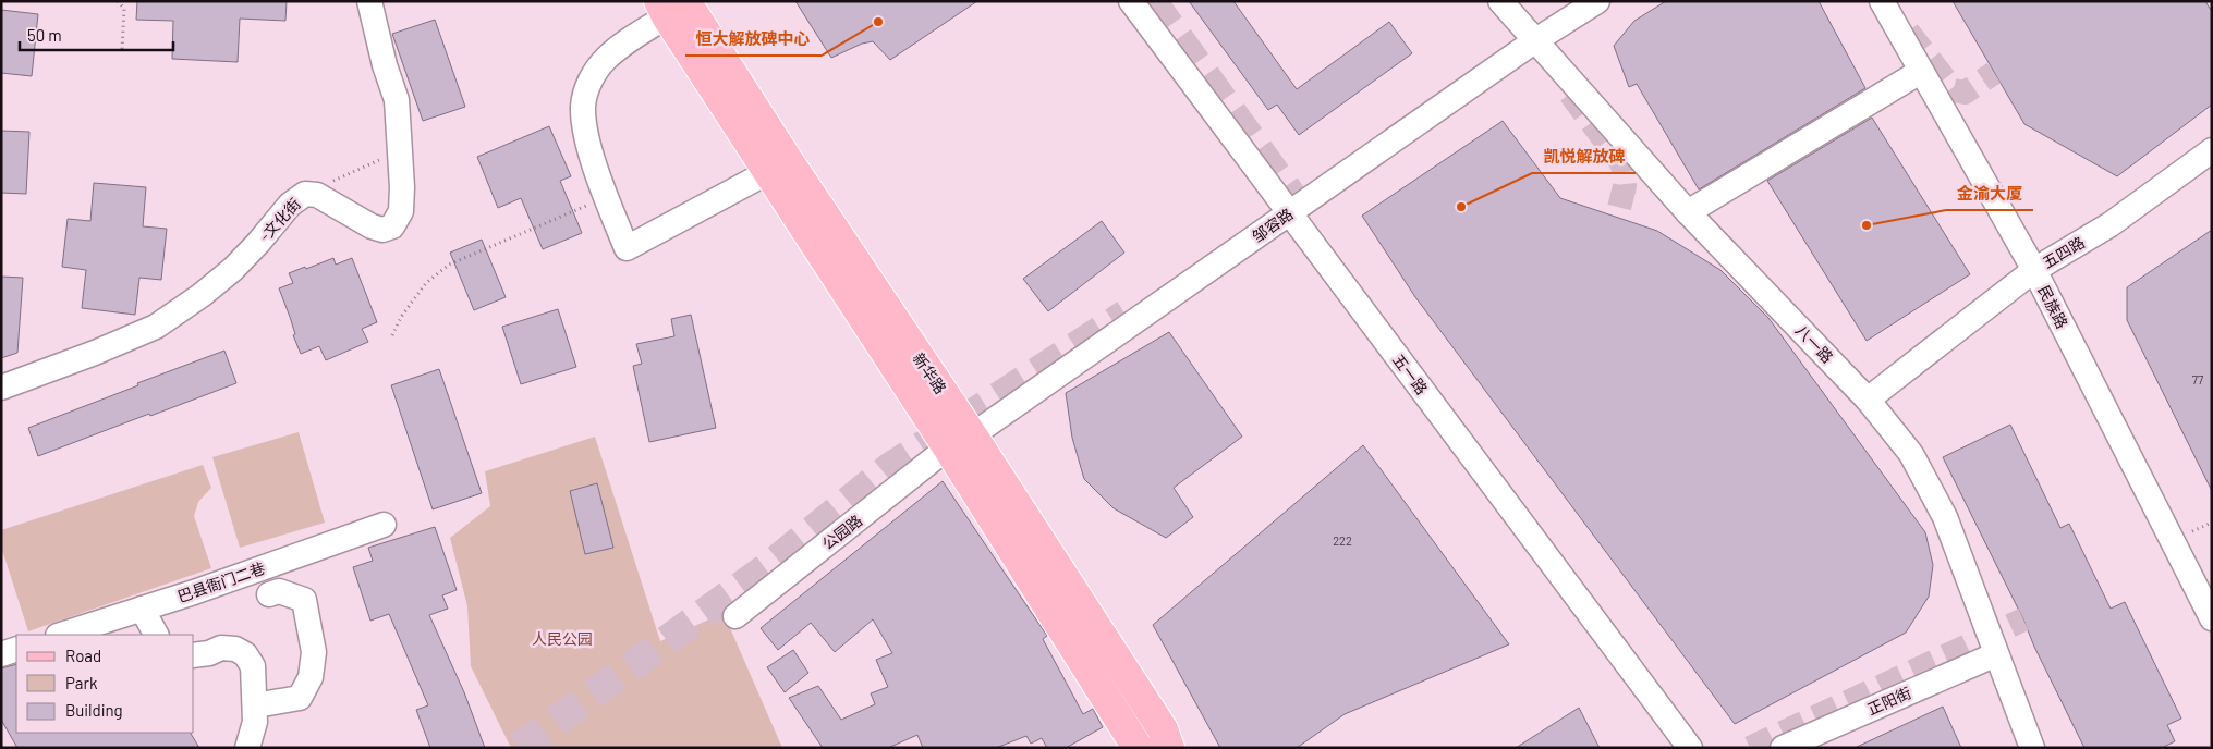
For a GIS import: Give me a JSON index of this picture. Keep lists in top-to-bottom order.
{
  "streets": {
    "main road": ["新华路"],
    "street": [
      "-文化街",
      "邹容路",
      "五四路",
      "民族路",
      "八一路",
      "五一路",
      "公园路",
      "巴县衙门二巷",
      "正阳街"
    ]
  },
  "crossings": [
    ["邹容路", "八一路"],
    ["邹容路", "新华路"],
    ["邹容路", "五一路"],
    ["邹容路", "公园路"],
    ["五四路", "民族路"],
    ["五四路", "八一路"],
    ["八一路", "正阳街"],
    ["新华路", "公园路"]
  ],
  "parks": ["人民公园"],
  "places": ["恒大解放碑中心", "凯悦解放碑", "金渝大厦"],
  "house_numbers": ["77", "222"],
  "legend": ["Road", "Park", "Building"],
  "scale_bar": "50 m"
}
